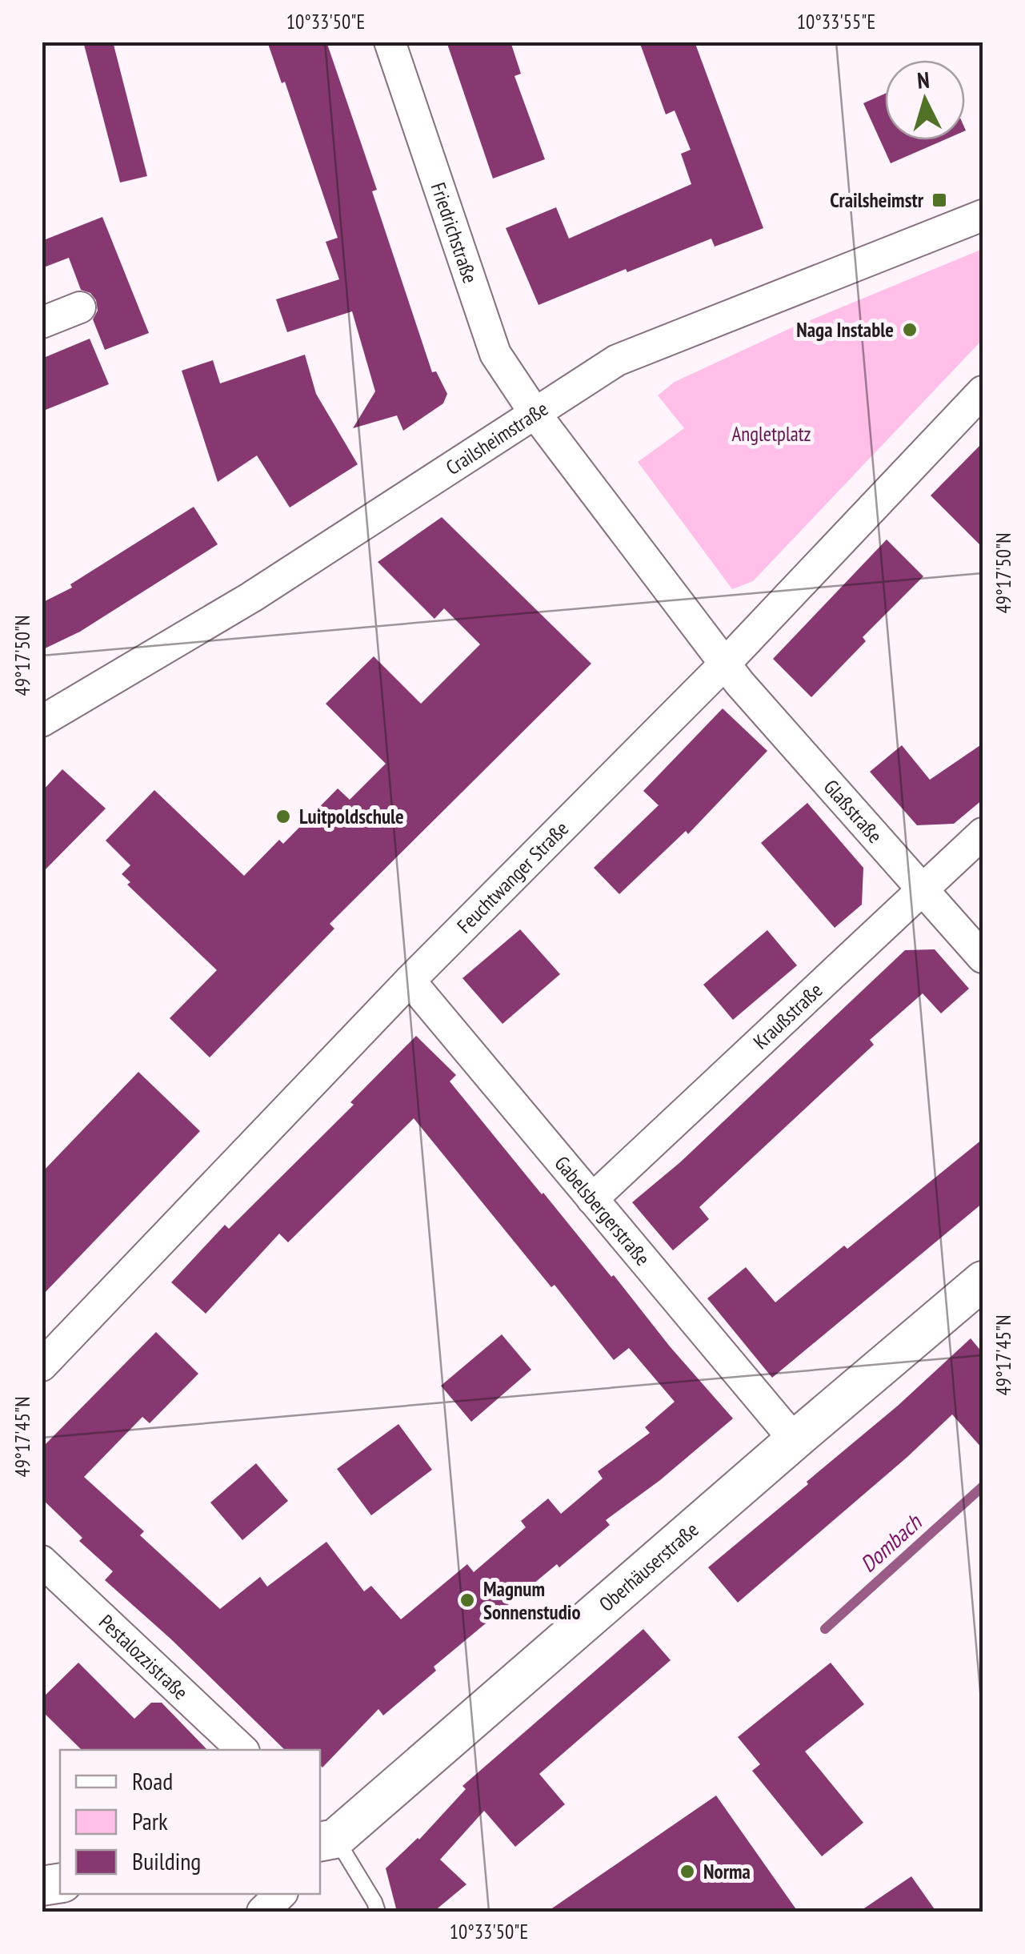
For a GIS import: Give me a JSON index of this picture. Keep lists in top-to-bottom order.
{
  "streets": {
    "street": [
      "Friedrichstraße",
      "Crailsheimstraße",
      "Glaßstraße",
      "Feuchtwanger Straße",
      "Kraußstraße",
      "Gabelsbergerstraße",
      "Oberhäuserstraße",
      "Pestalozzistraße"
    ]
  },
  "crossings": [
    ["Friedrichstraße", "Crailsheimstraße"],
    ["Glaßstraße", "Feuchtwanger Straße"],
    ["Glaßstraße", "Kraußstraße"],
    ["Feuchtwanger Straße", "Gabelsbergerstraße"],
    ["Kraußstraße", "Gabelsbergerstraße"],
    ["Gabelsbergerstraße", "Oberhäuserstraße"]
  ],
  "water": ["Dombach"],
  "parks": ["Angletplatz"],
  "places": {
    "transit": ["Crailsheimstr"],
    "other": [
      "Naga Instable",
      "Luitpoldschule",
      "Magnum Sonnenstudio",
      "Norma"
    ]
  },
  "legend": ["Road", "Park", "Building"],
  "north": "top",
  "coordinates": [
    "10°33'50\"E",
    "10°33'55\"E",
    "49°17'50\"N",
    "49°17'45\"N"
  ]
}
